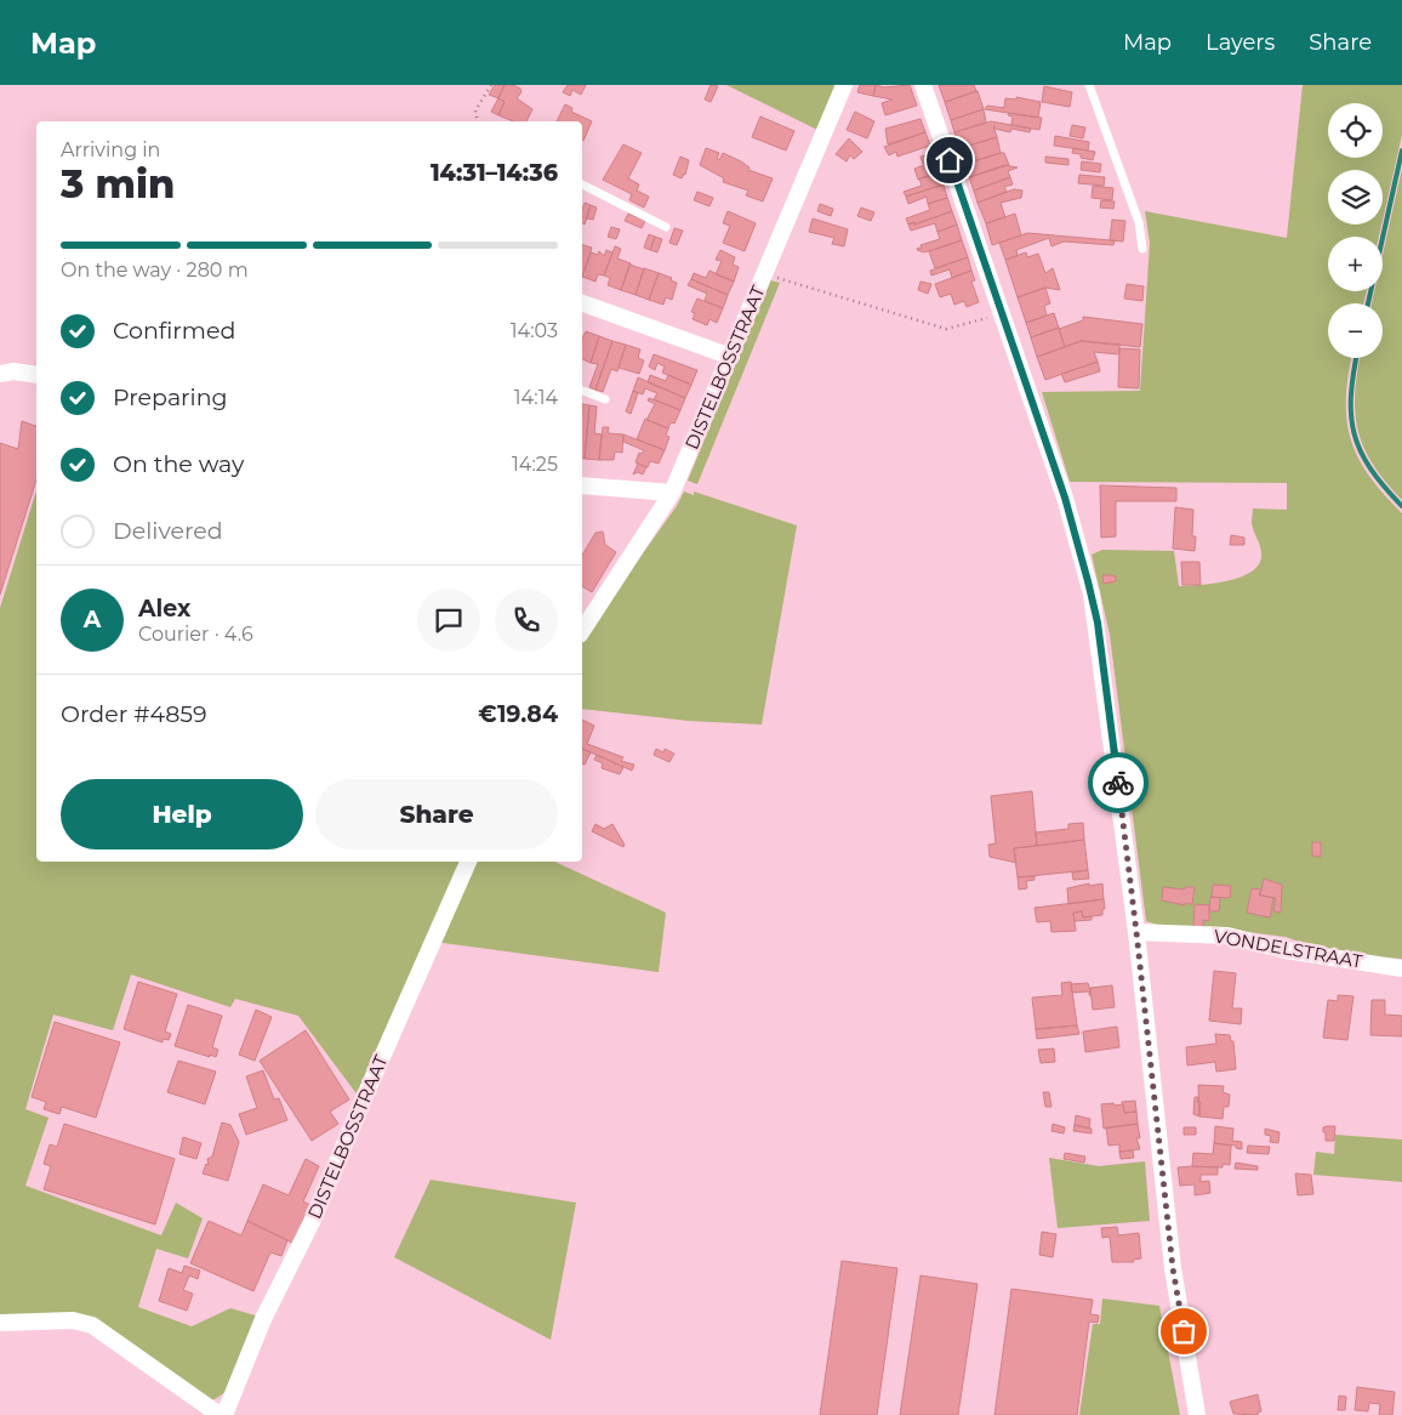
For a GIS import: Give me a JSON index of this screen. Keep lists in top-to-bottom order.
{
  "streets": {
    "street": ["DISTELBOSSTRAAT", "VONDELSTRAAT"]
  },
  "page": {
    "header": "Map",
    "nav": ["Map", "Layers", "Share"],
    "map_buttons": ["+", "−"],
    "heading": ["3 min", "Arriving in", "14:31–14:36"],
    "panel": [
      "Alex",
      "Courier · 4.6",
      "Order #4859",
      "€19.84"
    ],
    "bar": "On the way · 280 m",
    "list": [
      ["Confirmed", "14:03"],
      ["Preparing", "14:14"],
      ["On the way", "14:25"],
      "Delivered"
    ],
    "round": "A",
    "buttons": ["Help", "Share"]
  }
}
